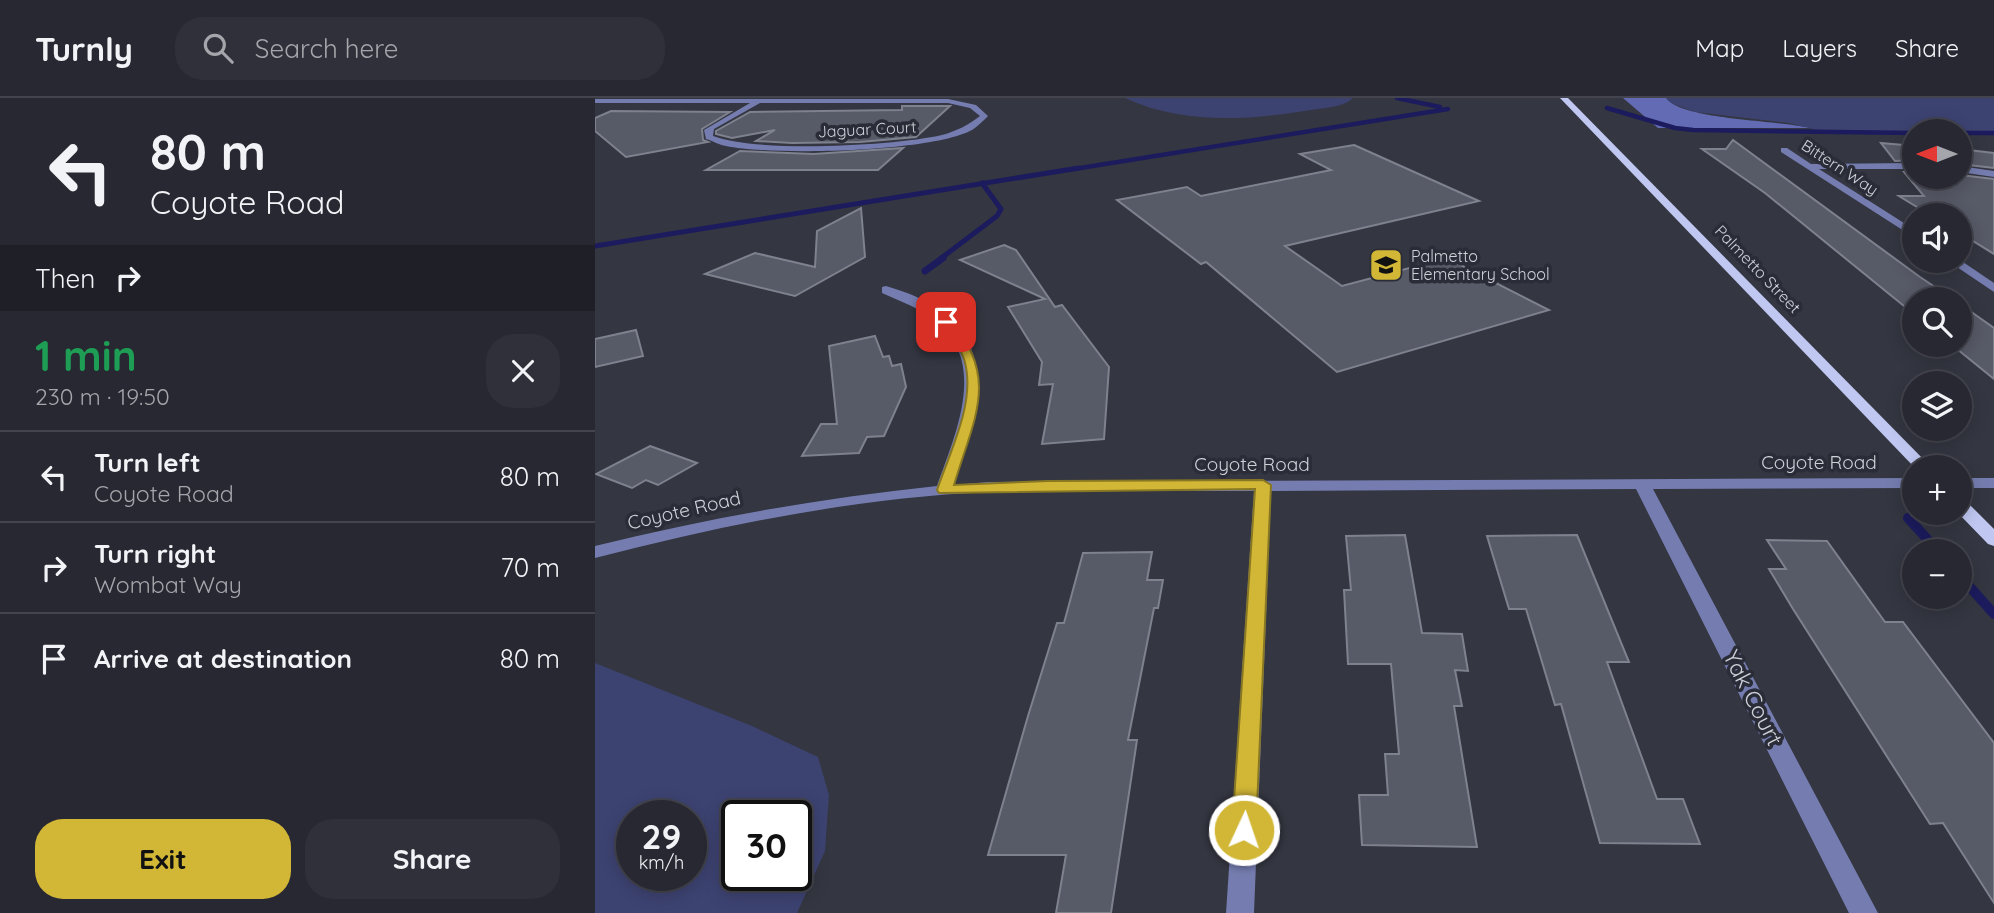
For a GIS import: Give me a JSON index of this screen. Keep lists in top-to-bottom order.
{
  "streets": {
    "main road": ["Palmetto Street"],
    "street": [
      "Jaguar Court",
      "Bittern Way",
      "Coyote Road",
      "Yak Court"
    ]
  },
  "crossings": [
    ["Coyote Road", "Yak Court"]
  ],
  "places": {
    "school or university": ["Palmetto Elementary School"]
  },
  "north": "left",
  "page": {
    "header": "Turnly",
    "search": "Search here",
    "nav": ["Map", "Layers", "Share"],
    "turn": ["80 m", "Coyote Road"],
    "map_buttons": ["+", "−"],
    "then": "Then",
    "heading": ["1 min", "230 m · 19:50"],
    "list": [
      {
        "name": "Turn left",
        "note": "Coyote Road",
        "value": "80 m"
      },
      {
        "name": "Turn right",
        "note": "Wombat Way",
        "value": "70 m"
      },
      {
        "name": "Arrive at destination",
        "value": "80 m"
      }
    ],
    "speed": "29 km/h",
    "limit": "30",
    "buttons": ["Exit", "Share"]
  }
}
